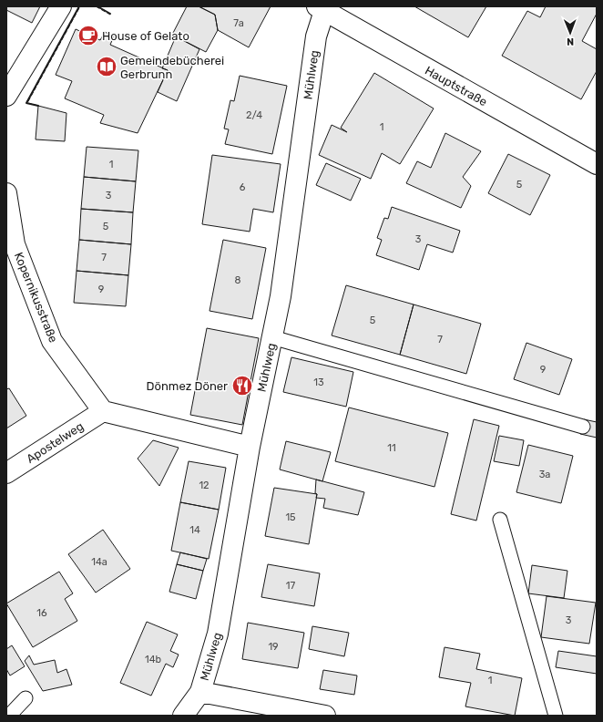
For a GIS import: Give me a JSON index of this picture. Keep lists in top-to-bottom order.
{
  "streets": {
    "street": [
      "Mühlweg",
      "Hauptstraße",
      "Kopernikusstraße",
      "Apostelweg"
    ]
  },
  "crossings": [
    ["Mühlweg", "Hauptstraße"],
    ["Kopernikusstraße", "Apostelweg"]
  ],
  "places": {
    "cafe": ["House of Gelato"],
    "library": ["Gemeindebücherei Gerbrunn"],
    "restaurant": ["Dönmez Döner"]
  },
  "house_numbers": [
    "7a",
    "2/4",
    "1",
    "1",
    "5",
    "6",
    "3",
    "5",
    "3",
    "7",
    "8",
    "9",
    "5",
    "7",
    "9",
    "13",
    "11",
    "3a",
    "12",
    "15",
    "14",
    "14a",
    "17",
    "16",
    "3",
    "19",
    "14b",
    "1"
  ],
  "north": "bottom"
}
